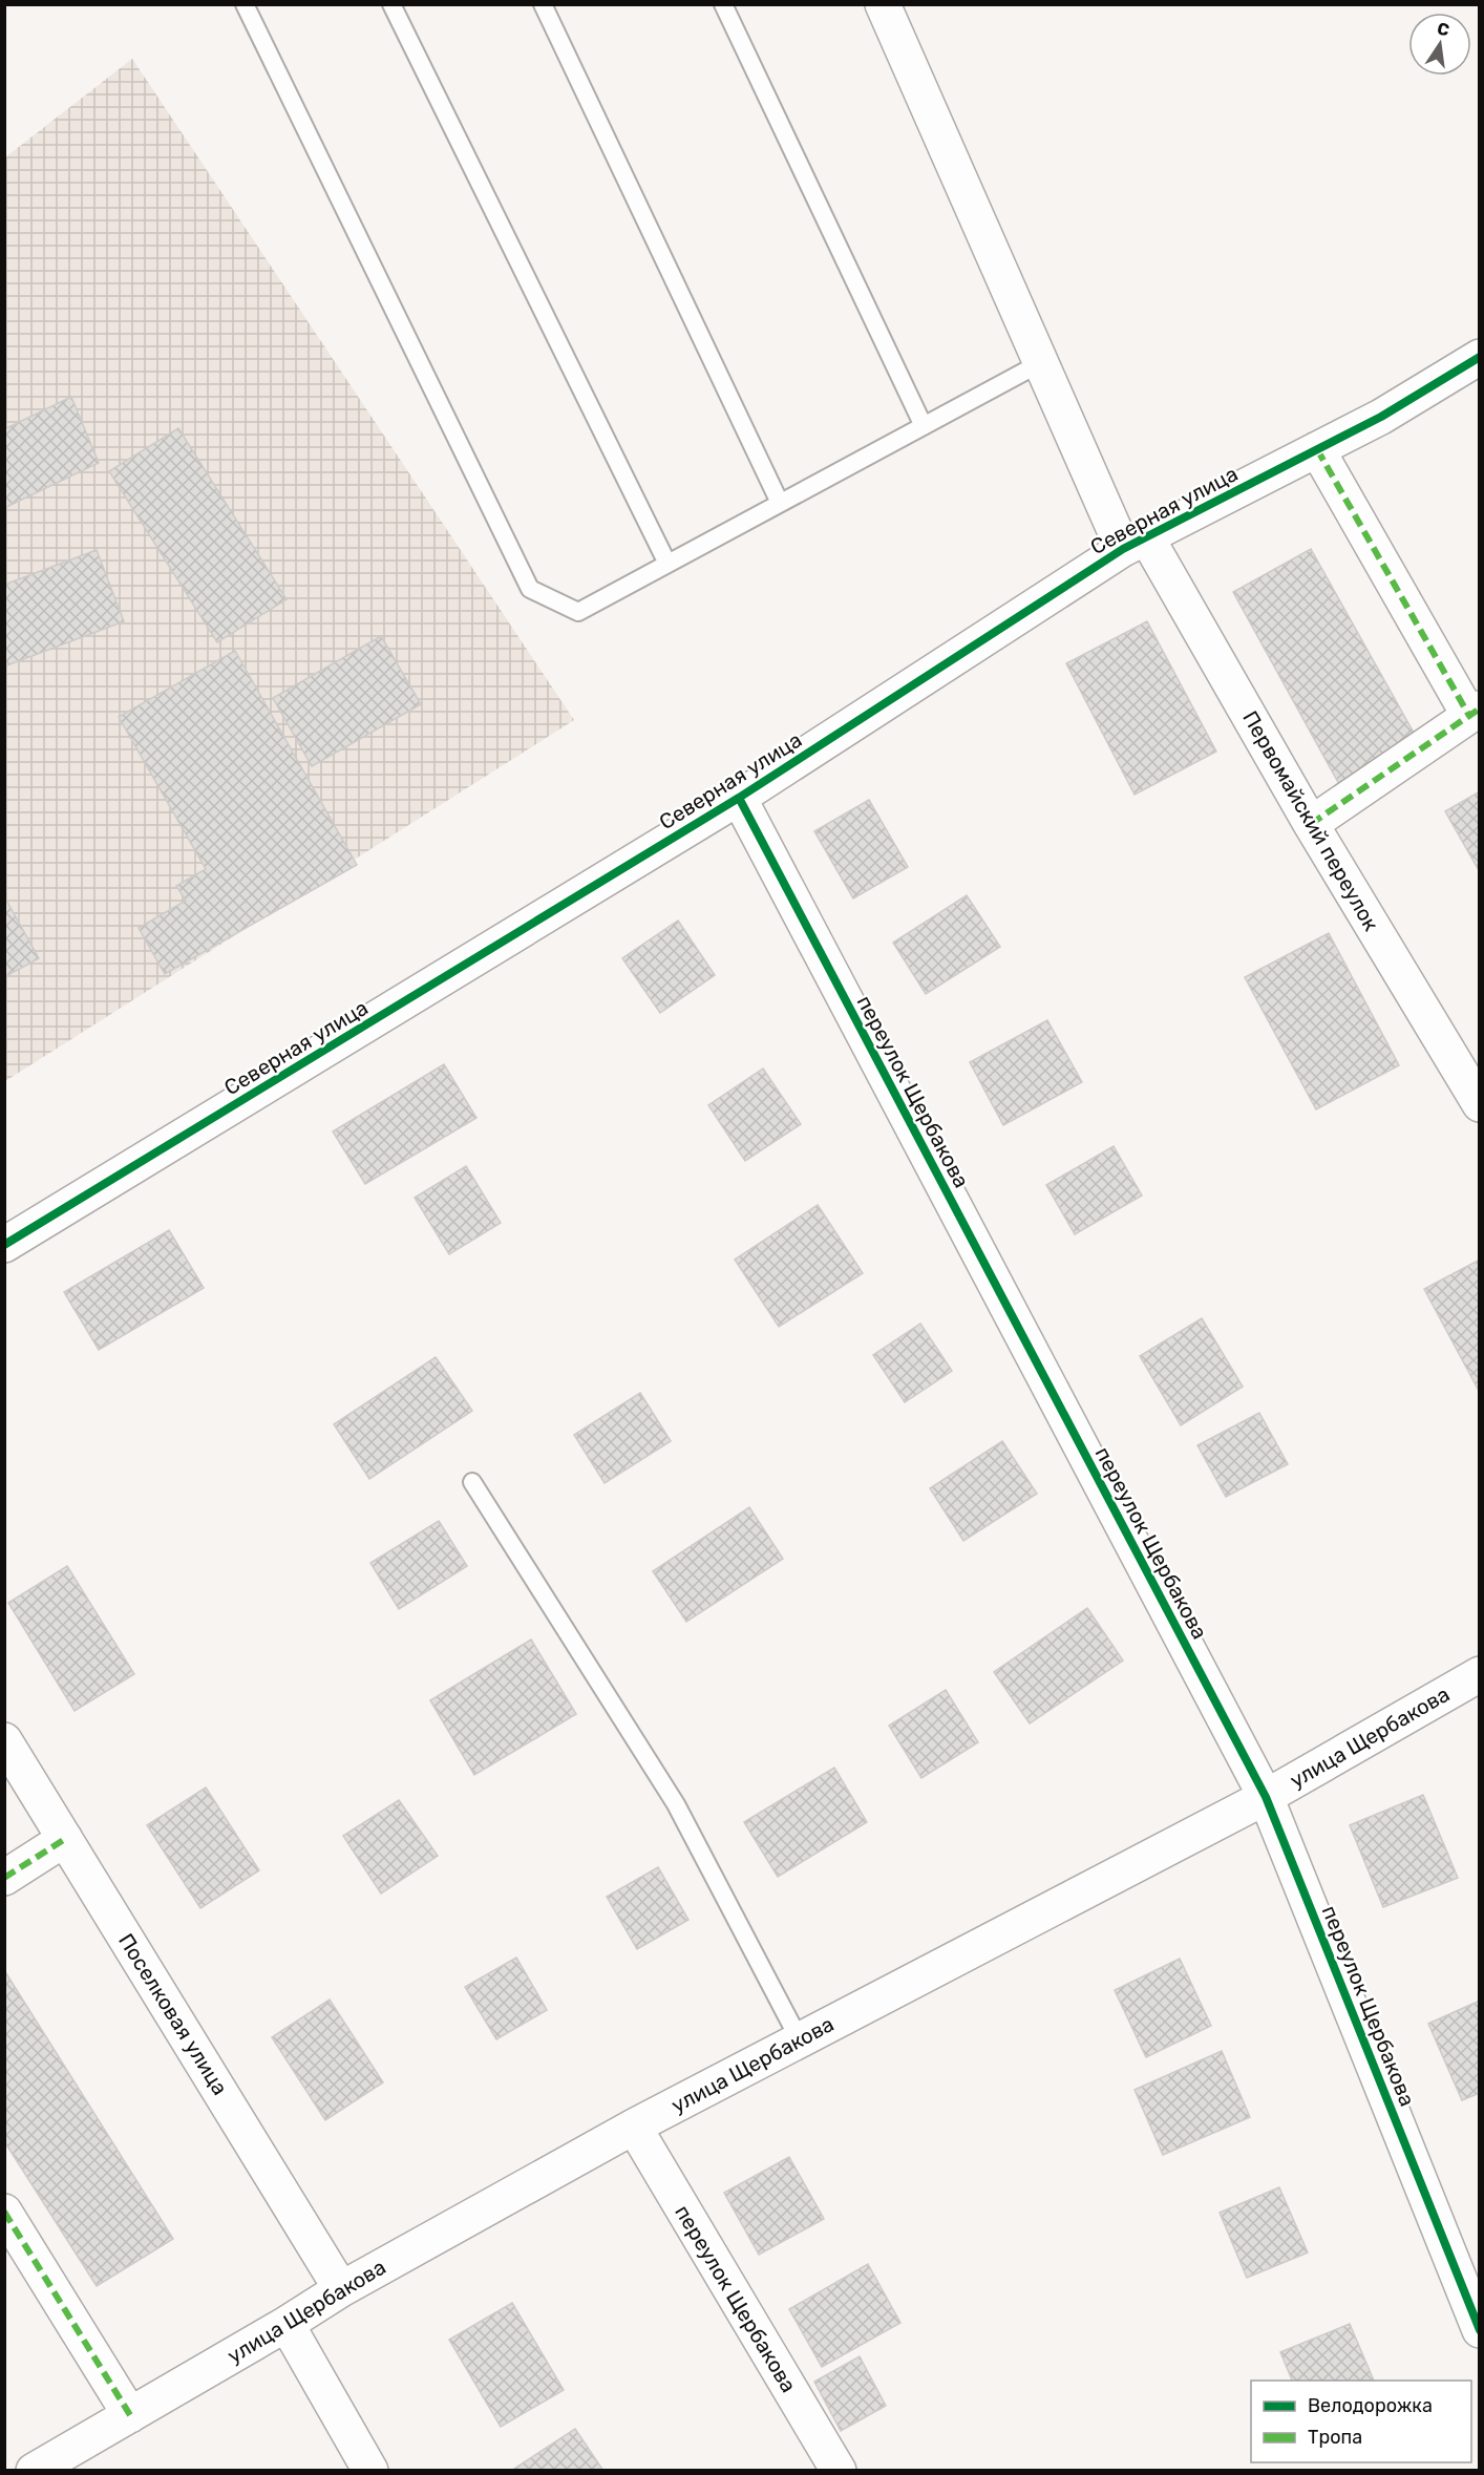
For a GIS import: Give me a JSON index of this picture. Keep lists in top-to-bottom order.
{
  "streets": {
    "street": [
      "Северная улица",
      "Первомайский переулок",
      "переулок Щербакова",
      "улица Щербакова",
      "Поселковая улица"
    ]
  },
  "crossings": [
    ["Северная улица", "Первомайский переулок"],
    ["Северная улица", "переулок Щербакова"],
    ["переулок Щербакова", "улица Щербакова"],
    ["улица Щербакова", "Поселковая улица"]
  ],
  "legend": ["Велодорожка", "Тропа"],
  "north": "top"
}
